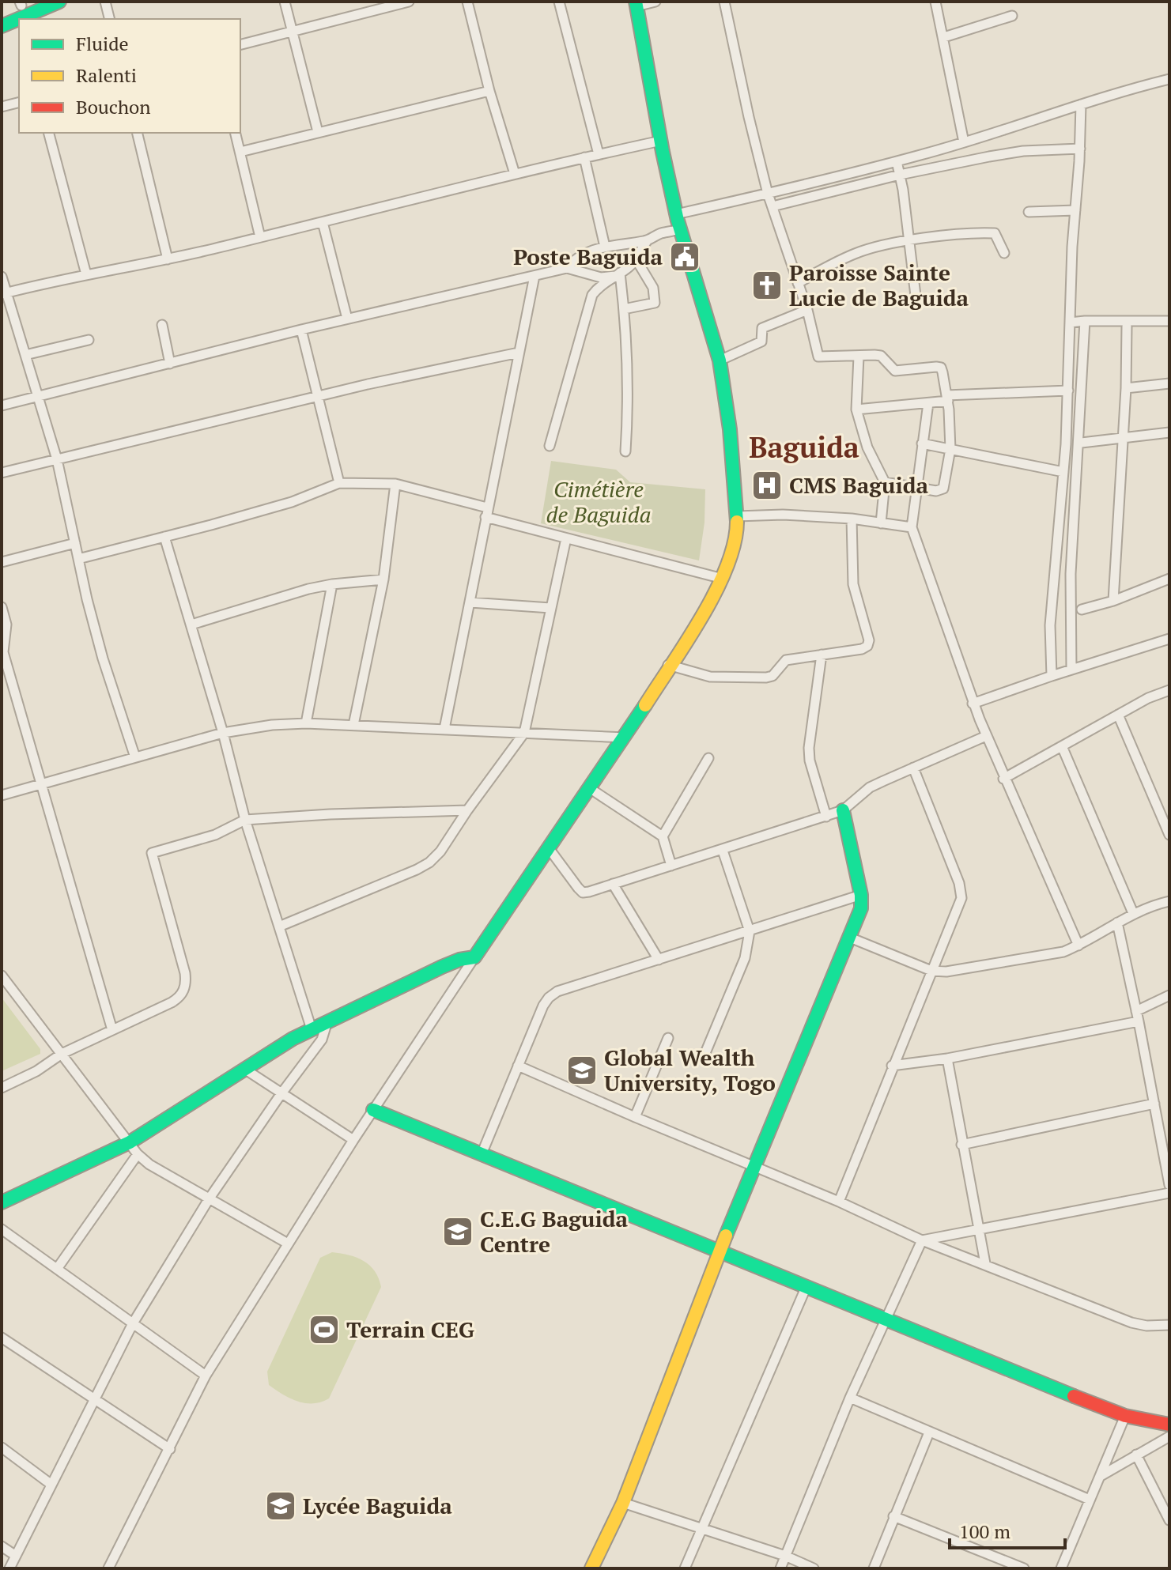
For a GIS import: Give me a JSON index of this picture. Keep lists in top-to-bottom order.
{
  "districts": ["Baguida"],
  "parks": ["Cimétière de Baguida"],
  "places": {
    "public building": ["Poste Baguida"],
    "church": ["Paroisse Sainte Lucie de Baguida"],
    "hospital": ["CMS Baguida"],
    "school or university": ["Global Wealth University, Togo", "C.E.G Baguida Centre", "Lycée Baguida"],
    "sports": ["Terrain CEG"]
  },
  "legend": ["Fluide", "Ralenti", "Bouchon"],
  "scale_bar": "100 m"
}
